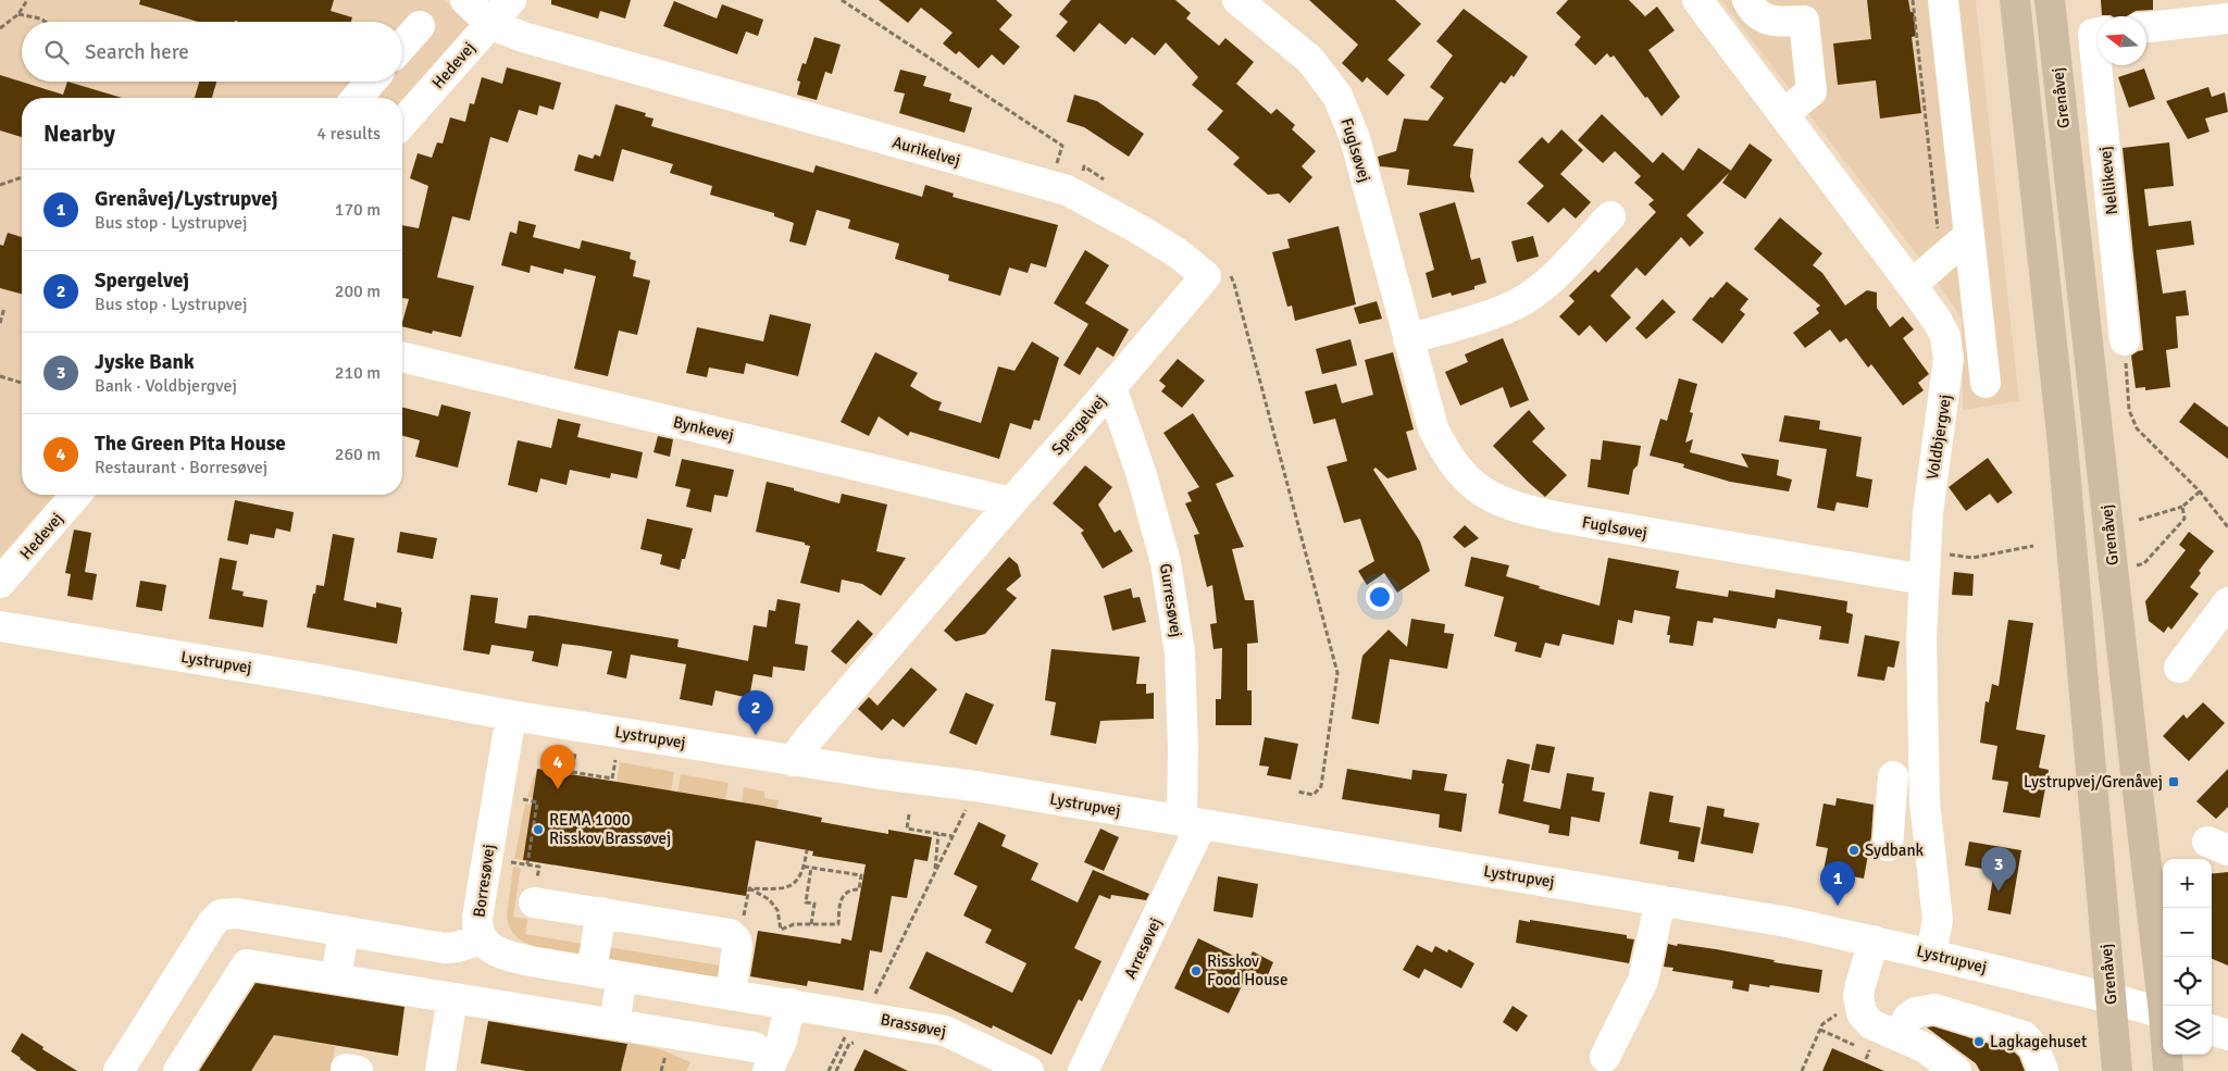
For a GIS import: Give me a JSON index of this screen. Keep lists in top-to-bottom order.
{
  "streets": {
    "main road": ["Grenåvej"],
    "street": [
      "Hedevej",
      "Fuglsøvej",
      "Aurikelvej",
      "Nellikevej",
      "Spergelvej",
      "Bynkevej",
      "Voldbjergvej",
      "Gurresøvej",
      "Lystrupvej",
      "Borresøvej",
      "Arresøvej",
      "Brassøvej"
    ]
  },
  "crossings": [
    ["Hedevej", "Aurikelvej"],
    ["Grenåvej", "Lystrupvej"],
    ["Fuglsøvej", "Voldbjergvej"],
    ["Aurikelvej", "Spergelvej"],
    ["Aurikelvej", "Gurresøvej"],
    ["Spergelvej", "Bynkevej"],
    ["Spergelvej", "Gurresøvej"],
    ["Spergelvej", "Lystrupvej"],
    ["Voldbjergvej", "Lystrupvej"],
    ["Gurresøvej", "Lystrupvej"],
    ["Gurresøvej", "Arresøvej"],
    ["Lystrupvej", "Borresøvej"],
    ["Lystrupvej", "Arresøvej"],
    ["Borresøvej", "Brassøvej"]
  ],
  "places": {
    "transit": ["Lystrupvej/Grenåvej"],
    "other": [
      "REMA 1000 Risskov Brassøvej",
      "Sydbank",
      "Risskov Food House",
      "Lagkagehuset"
    ]
  },
  "north": "left",
  "page": {
    "search": "Search here",
    "heading": ["Nearby", "4 results"],
    "list": [
      {
        "mark": "1",
        "name": "Grenåvej/Lystrupvej",
        "note": "Bus stop · Lystrupvej",
        "value": "170 m"
      },
      {
        "mark": "2",
        "name": "Spergelvej",
        "note": "Bus stop · Lystrupvej",
        "value": "200 m"
      },
      {
        "mark": "3",
        "name": "Jyske Bank",
        "note": "Bank · Voldbjergvej",
        "value": "210 m"
      },
      {
        "mark": "4",
        "name": "The Green Pita House",
        "note": "Restaurant · Borresøvej",
        "value": "260 m"
      }
    ],
    "pins": [
      "2",
      "4",
      "3",
      "1"
    ],
    "map_buttons": ["+", "−"]
  }
}
